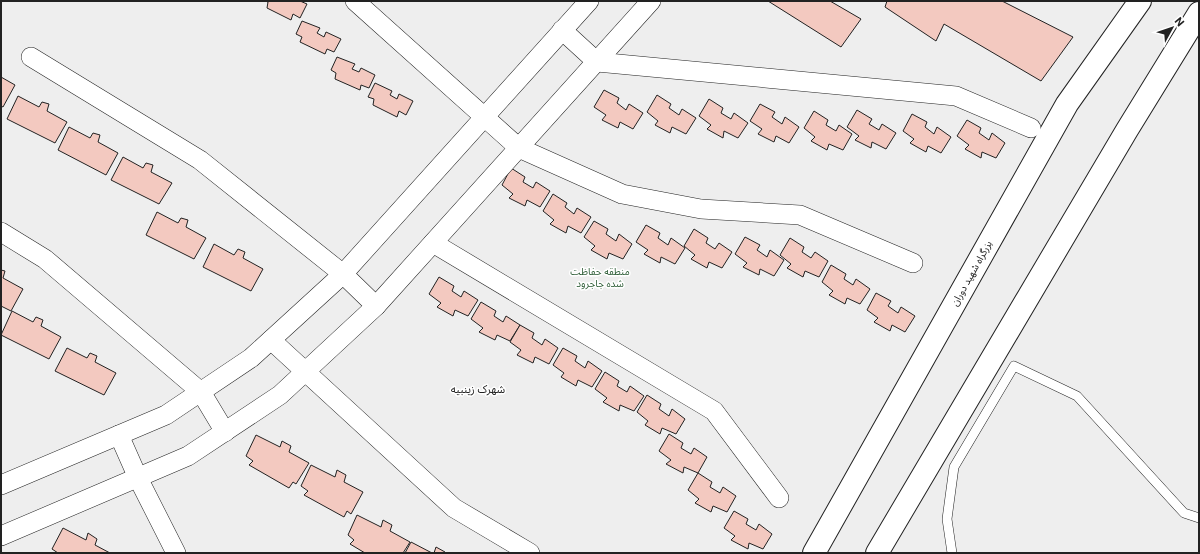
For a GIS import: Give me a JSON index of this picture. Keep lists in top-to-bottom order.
{
  "streets": {
    "highway": ["بزرگراه شهید دوران"]
  },
  "districts": ["شهرک زینبیه"],
  "parks": ["منطقه حفاظت شده جاجرود"],
  "north": "top right"
}
